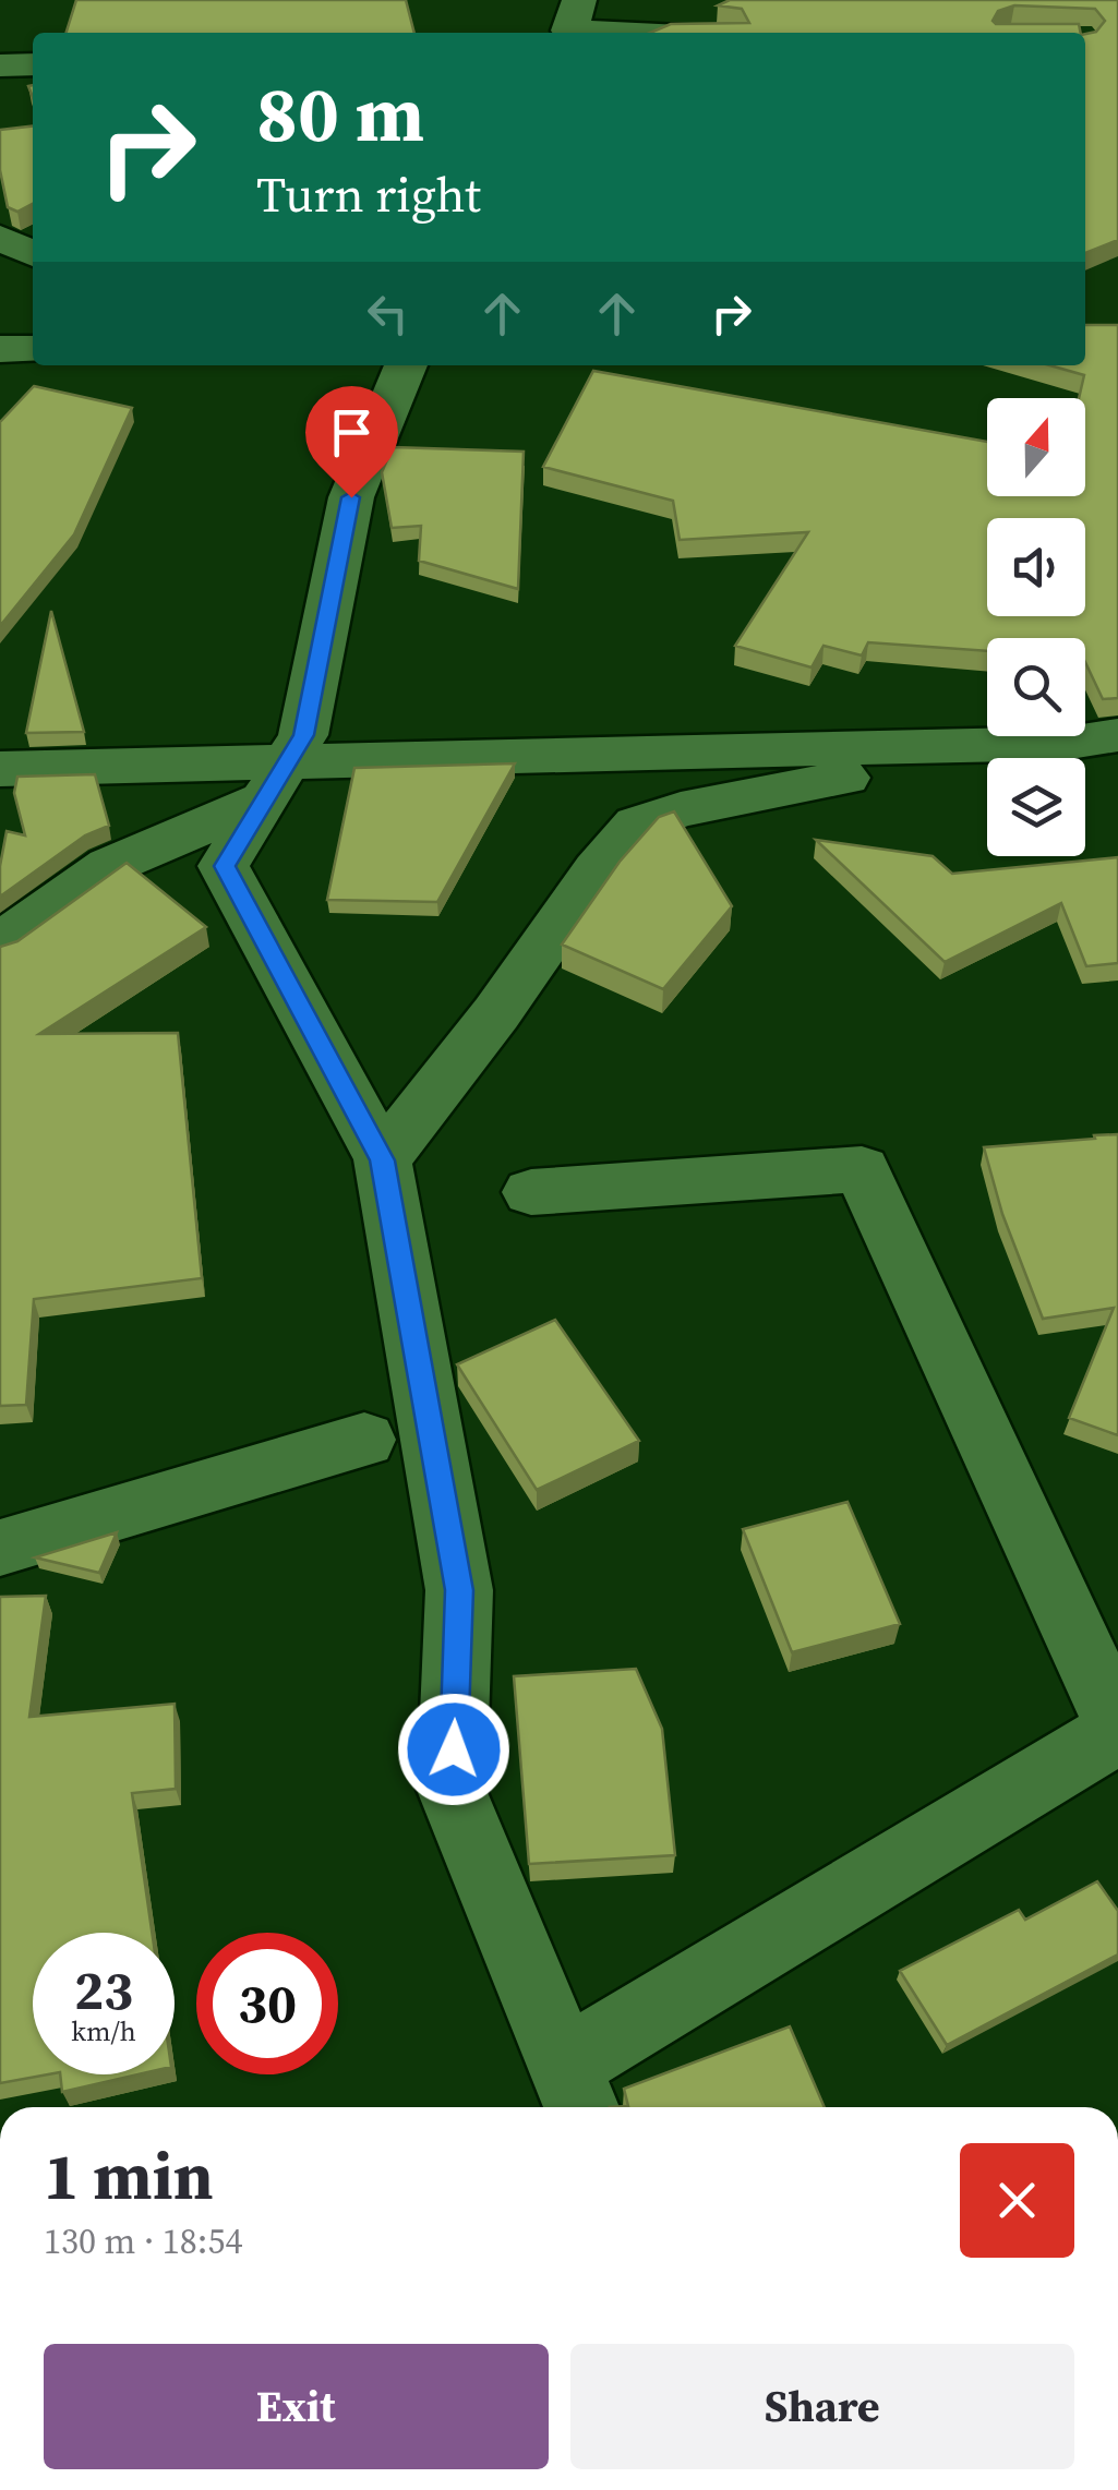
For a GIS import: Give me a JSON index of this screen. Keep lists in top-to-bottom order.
{
  "north": "top",
  "page": {
    "turn": ["80 m", "Turn right"],
    "speed": "23 km/h",
    "limit": "30",
    "heading": ["1 min", "130 m · 18:54"],
    "buttons": ["Exit", "Share"]
  }
}
